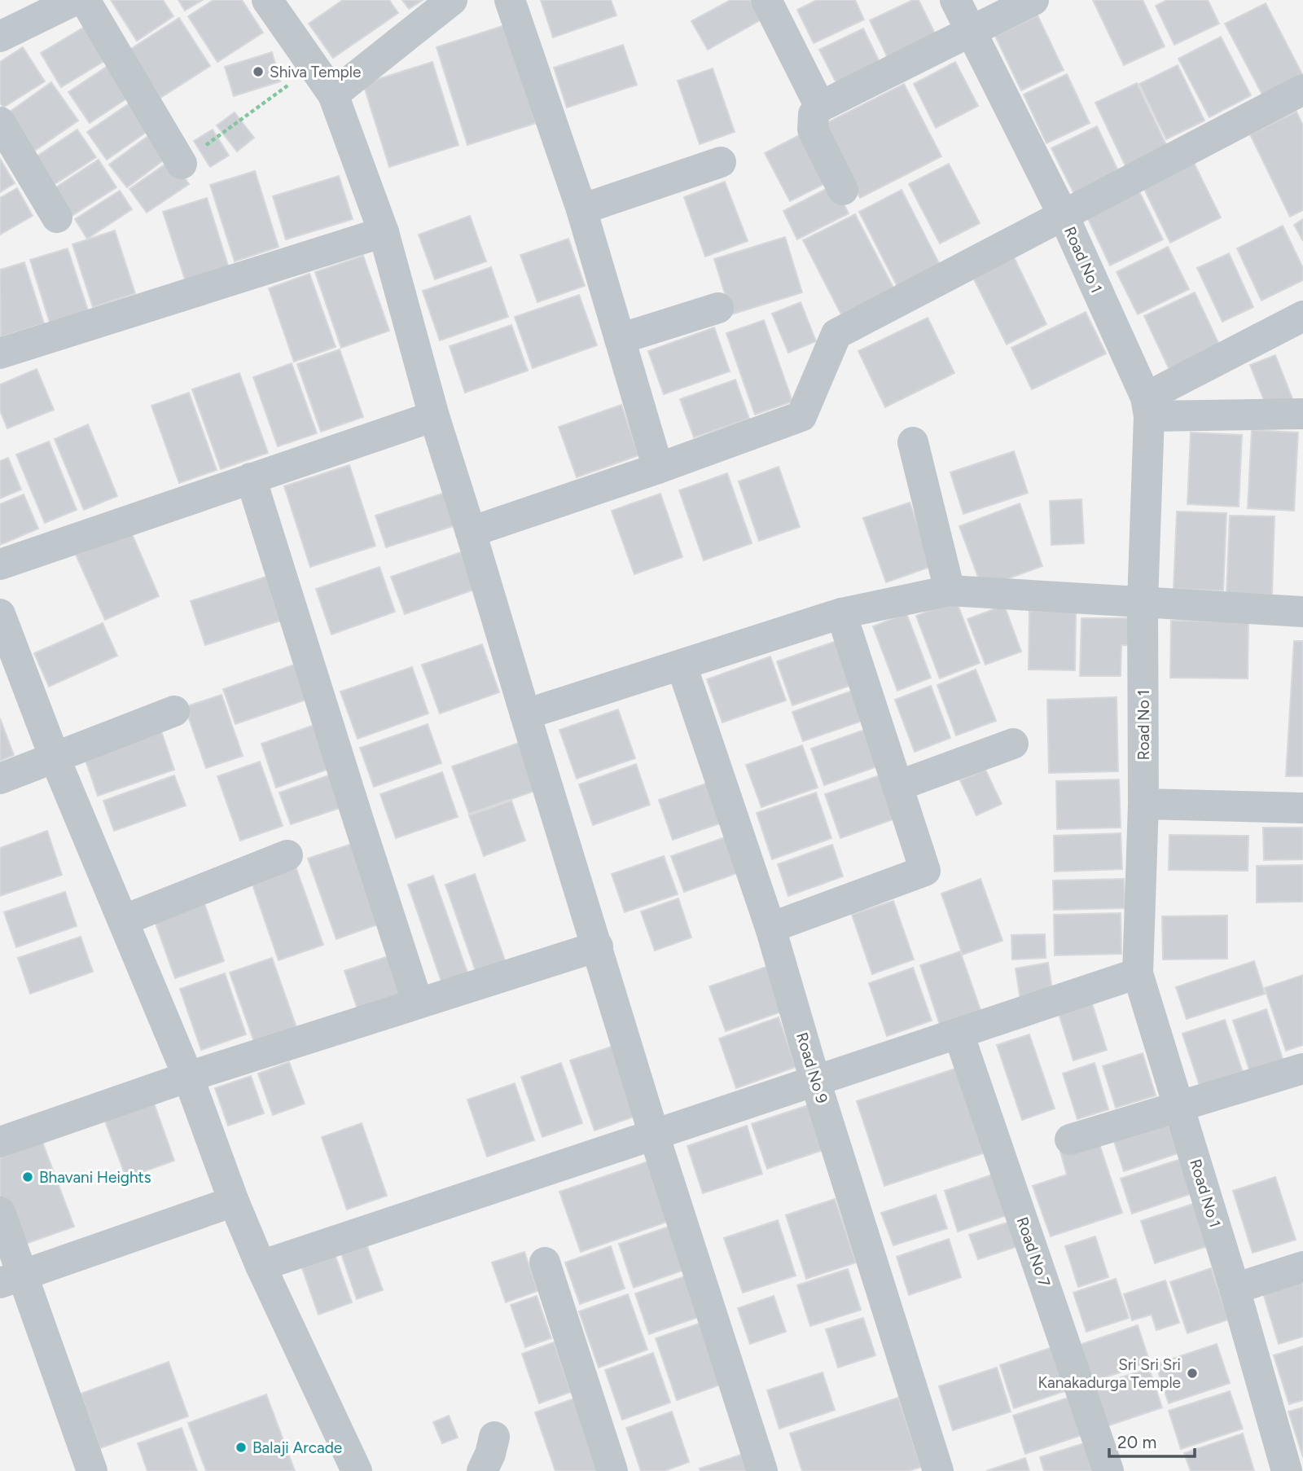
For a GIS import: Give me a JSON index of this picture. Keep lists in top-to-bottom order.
{
  "streets": {
    "street": ["Road No 1", "Road No 9", "Road No 7"]
  },
  "places": [
    "Shiva Temple",
    "Bhavani Heights",
    "Sri Sri Sri Kanakadurga Temple",
    "Balaji Arcade"
  ],
  "scale_bar": "20 m"
}
